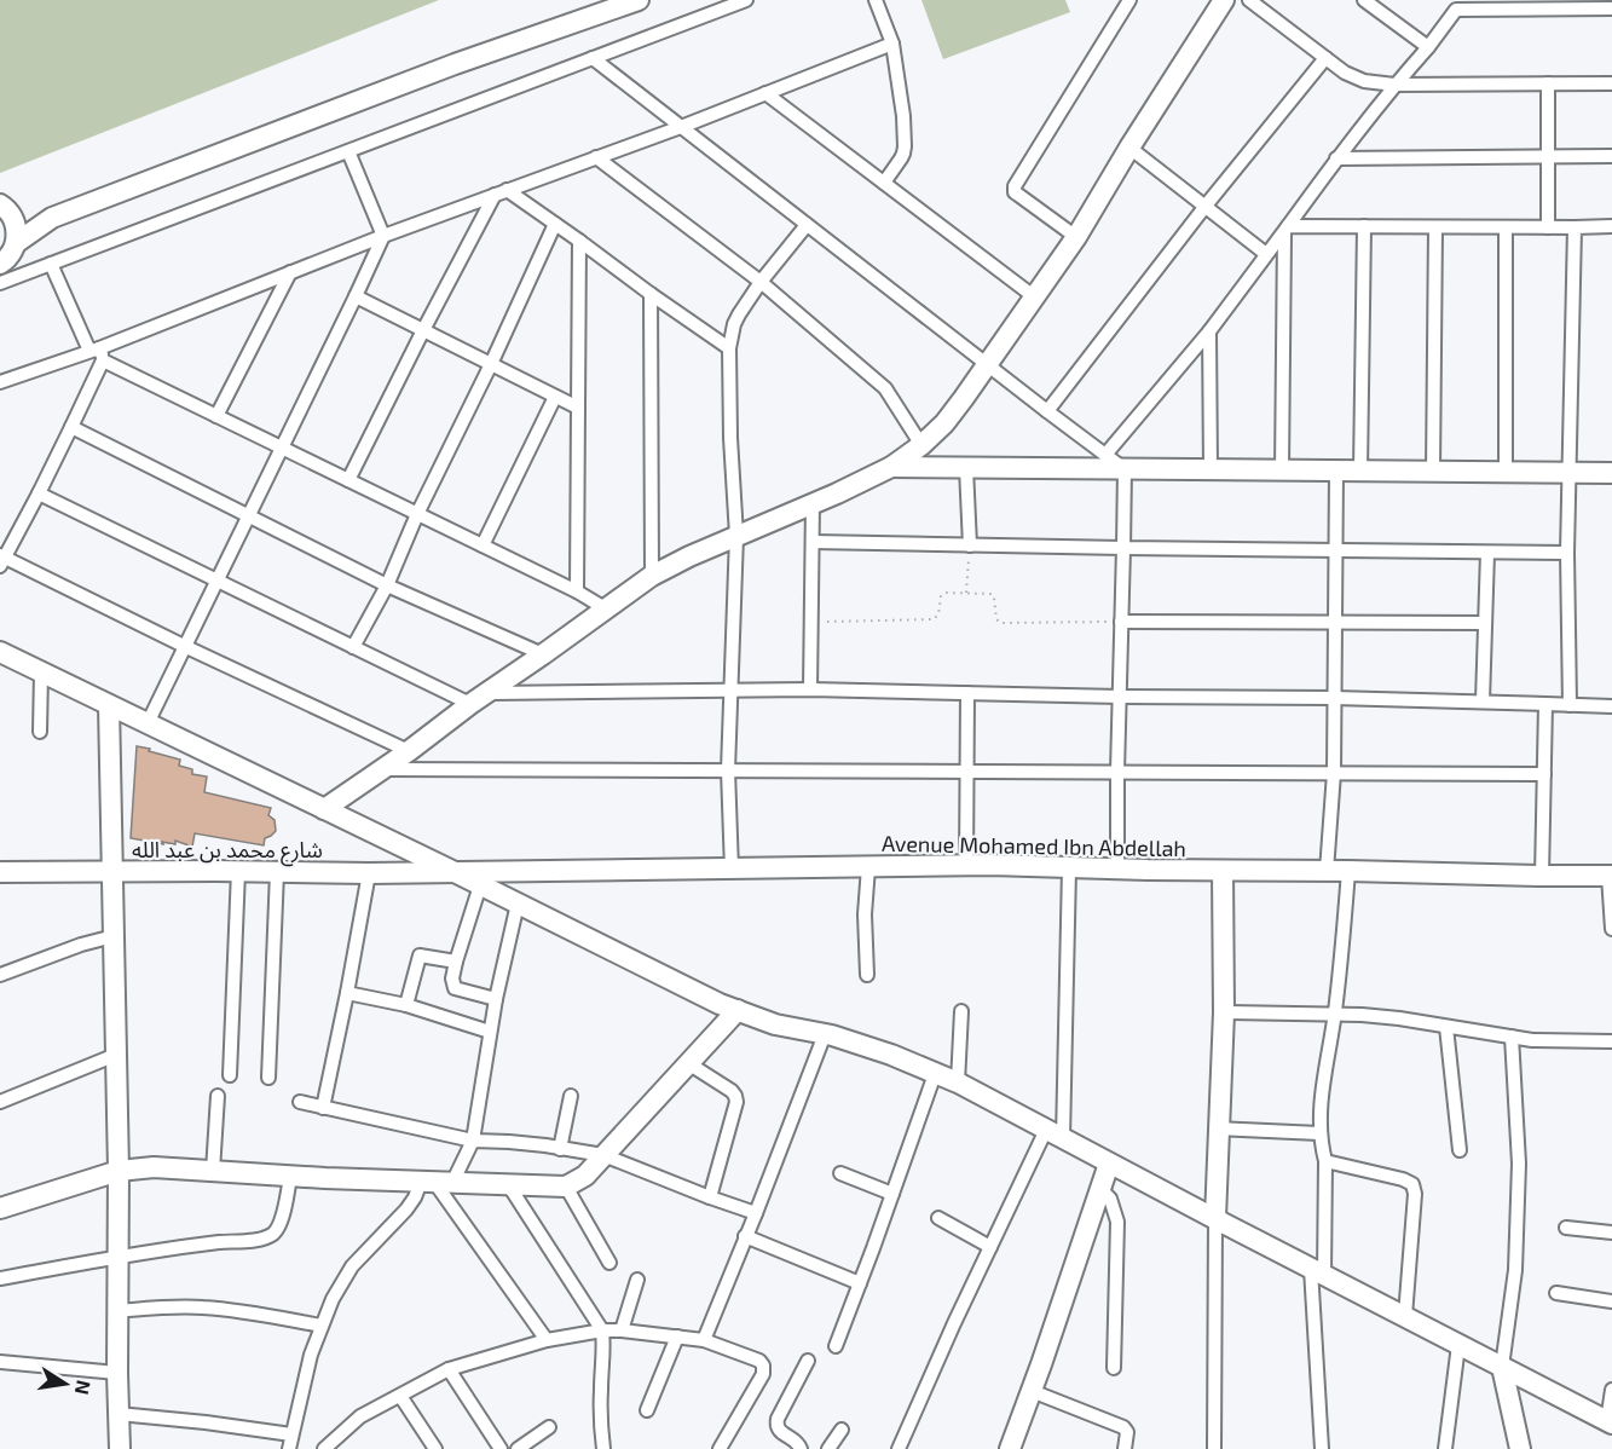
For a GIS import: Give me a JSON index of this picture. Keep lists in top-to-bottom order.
{
  "streets": {
    "street": ["Avenue Mohamed Ibn Abdellah", "شارع محمد بن عبد الله"]
  },
  "crossings": [
    ["Avenue Mohamed Ibn Abdellah", "شارع محمد بن عبد الله"]
  ],
  "north": "right"
}
